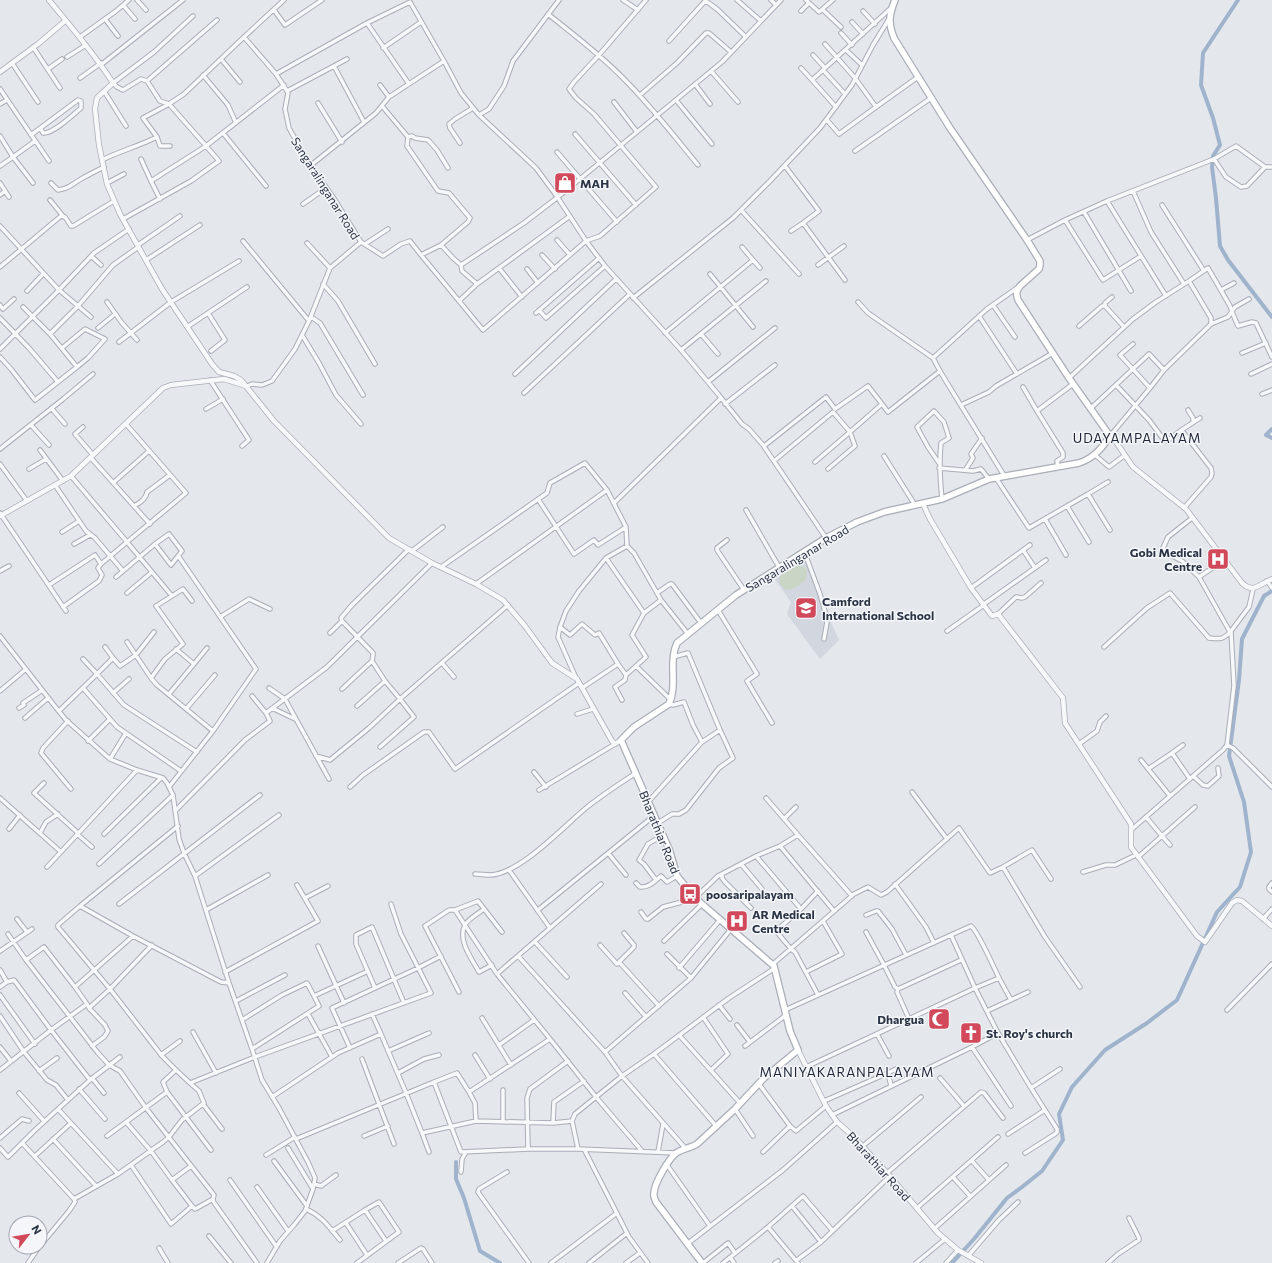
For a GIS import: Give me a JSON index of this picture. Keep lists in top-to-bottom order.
{
  "streets": {
    "main road": ["Sangaralinganar Road", "Bharathiar Road"]
  },
  "districts": ["UDAYAMPALAYAM", "MANIYAKARANPALAYAM"],
  "places": {
    "shop": ["MAH"],
    "hospital": ["Gobi Medical Centre", "AR Medical Centre"],
    "school or university": ["Camford International School"],
    "bus stop": ["poosaripalayam"],
    "mosque": ["Dhargua"],
    "church": ["St. Roy's church"]
  },
  "north": "top right"
}
